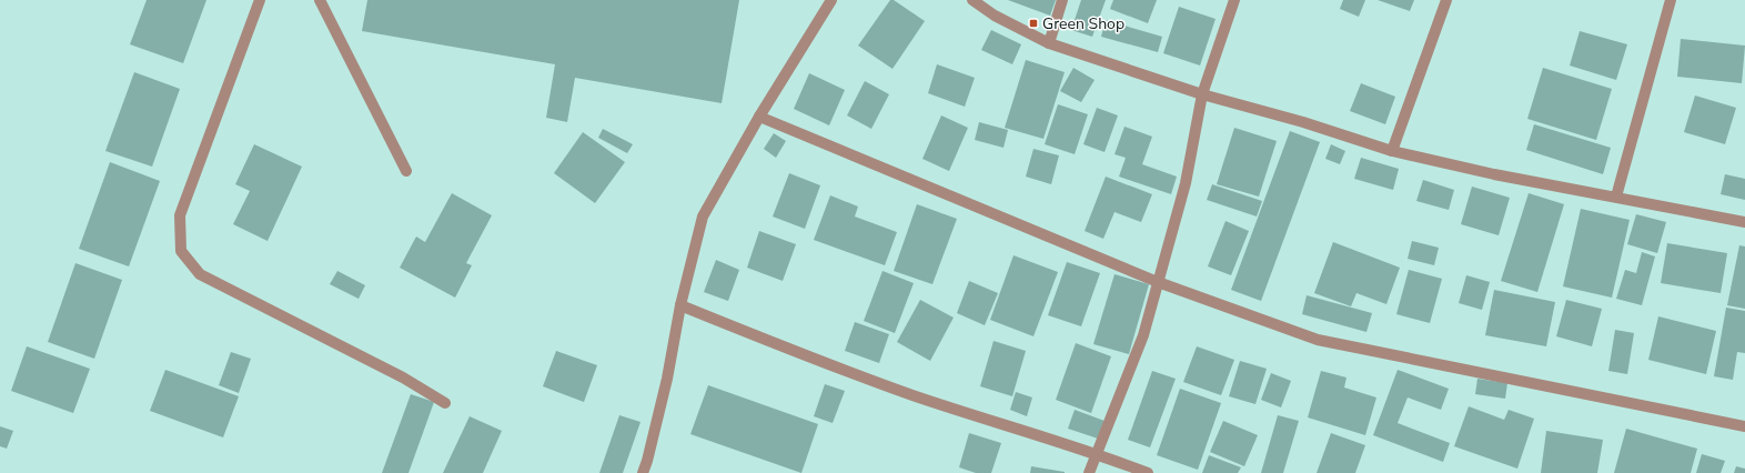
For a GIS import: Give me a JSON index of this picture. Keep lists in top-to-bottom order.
{
  "places": {
    "transit": ["Green Shop"]
  }
}
